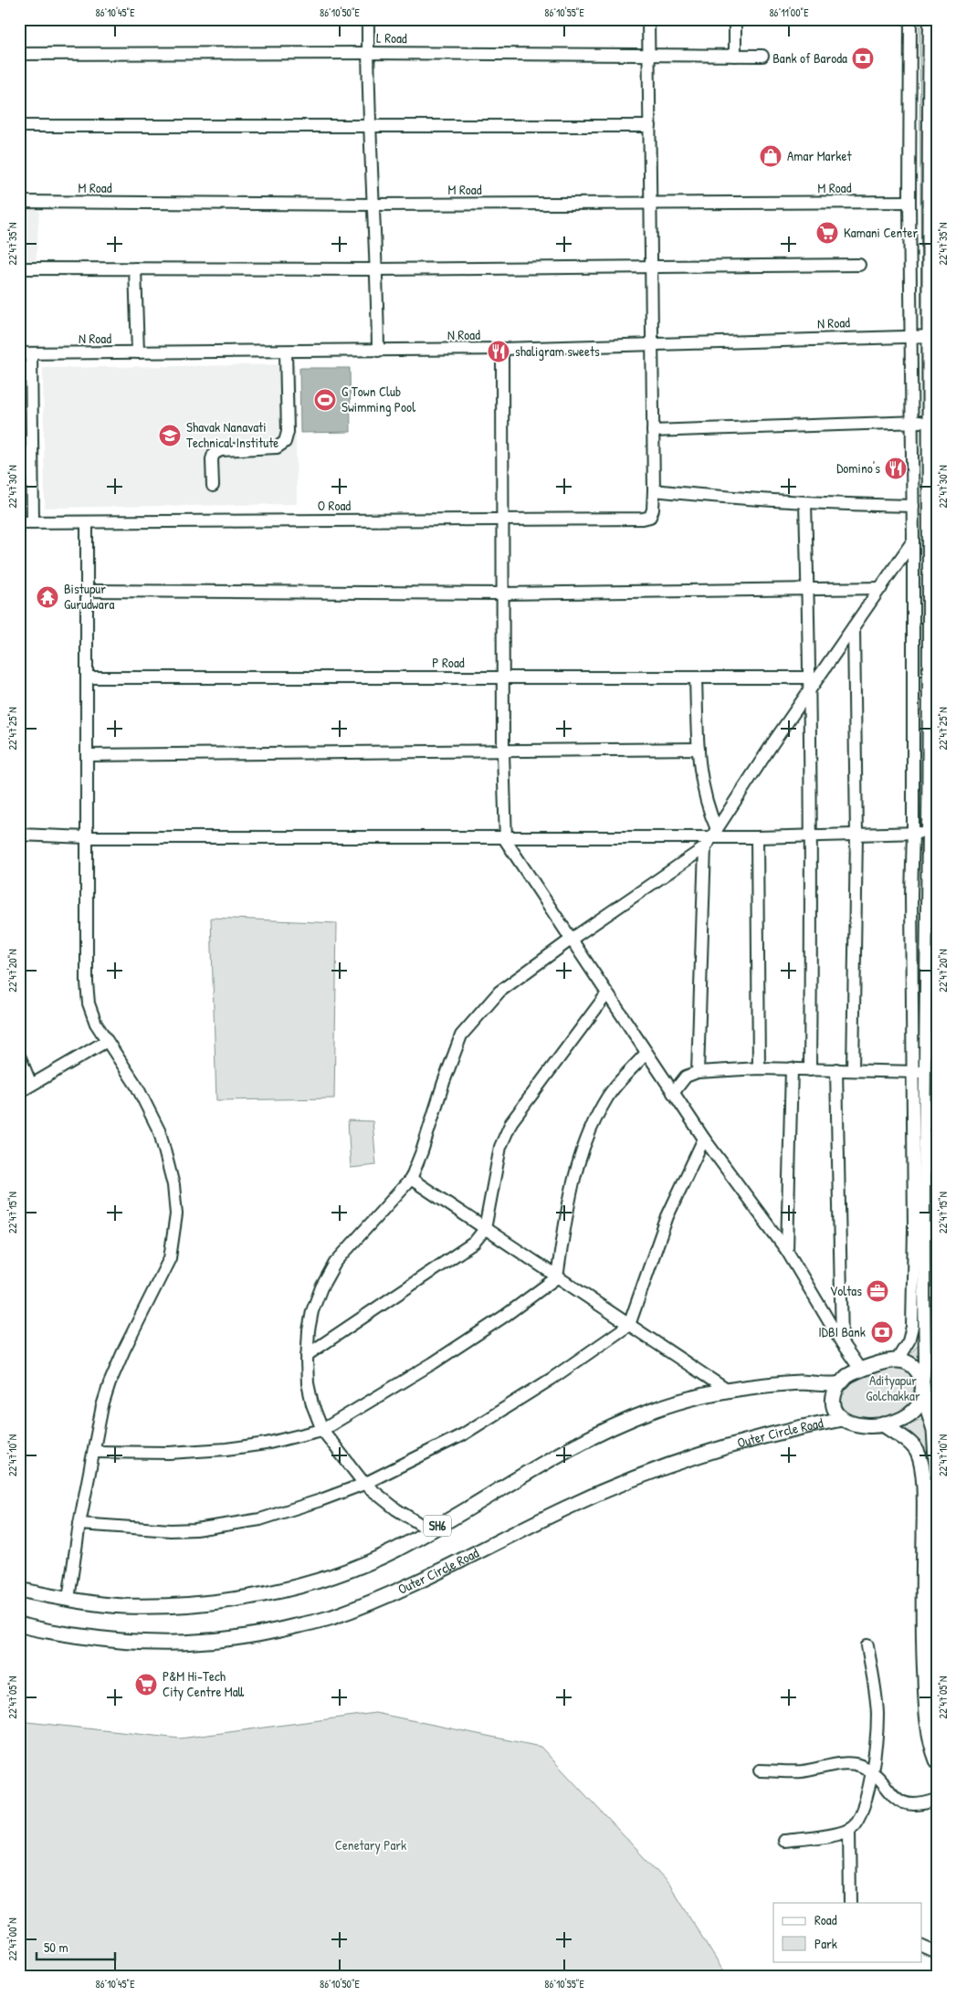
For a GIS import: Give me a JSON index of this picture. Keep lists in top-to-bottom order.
{
  "streets": {
    "main road": ["Outer Circle Road", "SH6"],
    "street": [
      "L Road",
      "M Road",
      "N Road",
      "O Road",
      "P Road"
    ]
  },
  "crossings": [
    ["Outer Circle Road", "SH6"]
  ],
  "parks": ["Adityapur Golchakkar", "Cenetary Park"],
  "places": {
    "bank": ["Bank of Baroda", "IDBI Bank"],
    "shop": ["Amar Market"],
    "supermarket": ["Kamani Center", "P&M Hi-Tech City Centre Mall"],
    "restaurant": ["shaligram sweets", "Domino's"],
    "sports": ["G Town Club Swimming Pool"],
    "school or university": ["Shavak Nanavati Technical Institute"],
    "temple": ["Bistupur Gurudwara"],
    "office": ["Voltas"]
  },
  "legend": ["Road", "Park"],
  "scale_bar": "50 m",
  "coordinates": [
    "86°10'45\"E",
    "86°10'50\"E",
    "86°10'55\"E",
    "86°11'00\"E",
    "22°47'35\"N",
    "22°47'30\"N",
    "22°47'25\"N",
    "22°47'20\"N",
    "22°47'15\"N",
    "22°47'10\"N",
    "22°47'05\"N",
    "22°47'00\"N"
  ]
}
